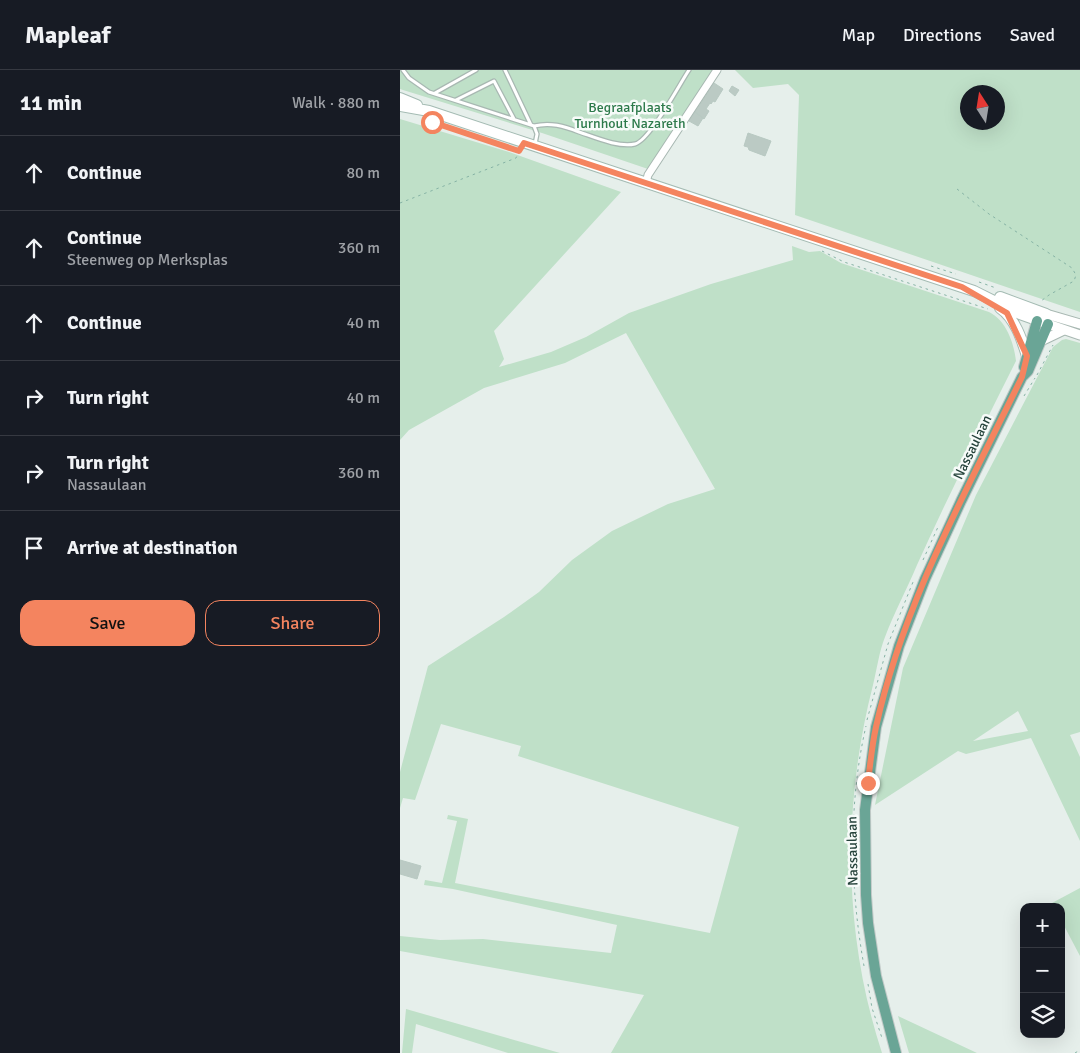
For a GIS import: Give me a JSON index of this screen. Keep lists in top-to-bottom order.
{
  "streets": {
    "main road": ["Nassaulaan"]
  },
  "parks": ["Begraafplaats Turnhout Nazareth"],
  "north": "top",
  "page": {
    "header": "Mapleaf",
    "nav": ["Map", "Directions", "Saved"],
    "heading": ["11 min", "Walk · 880 m"],
    "list": [
      ["Continue", "80 m"],
      ["Continue", "Steenweg op Merksplas", "360 m"],
      ["Continue", "40 m"],
      ["Turn right", "40 m"],
      ["Turn right", "Nassaulaan", "360 m"],
      "Arrive at destination"
    ],
    "buttons": ["Save", "Share"],
    "map_buttons": ["+", "−"]
  }
}
